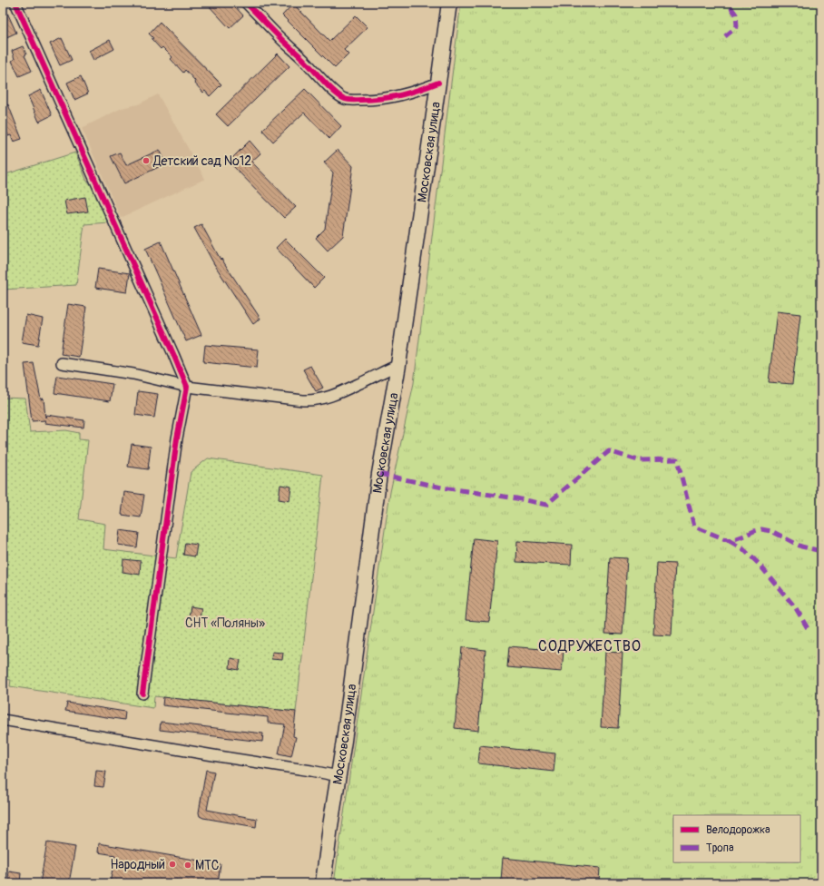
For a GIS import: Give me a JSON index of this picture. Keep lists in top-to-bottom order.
{
  "streets": {
    "main road": ["Московская улица"]
  },
  "districts": ["СОДРУЖЕСТВО"],
  "parks": ["СНТ «Поляны»"],
  "places": ["Детский сад №12", "Народный", "МТС"],
  "legend": ["Велодорожка", "Тропа"]
}
